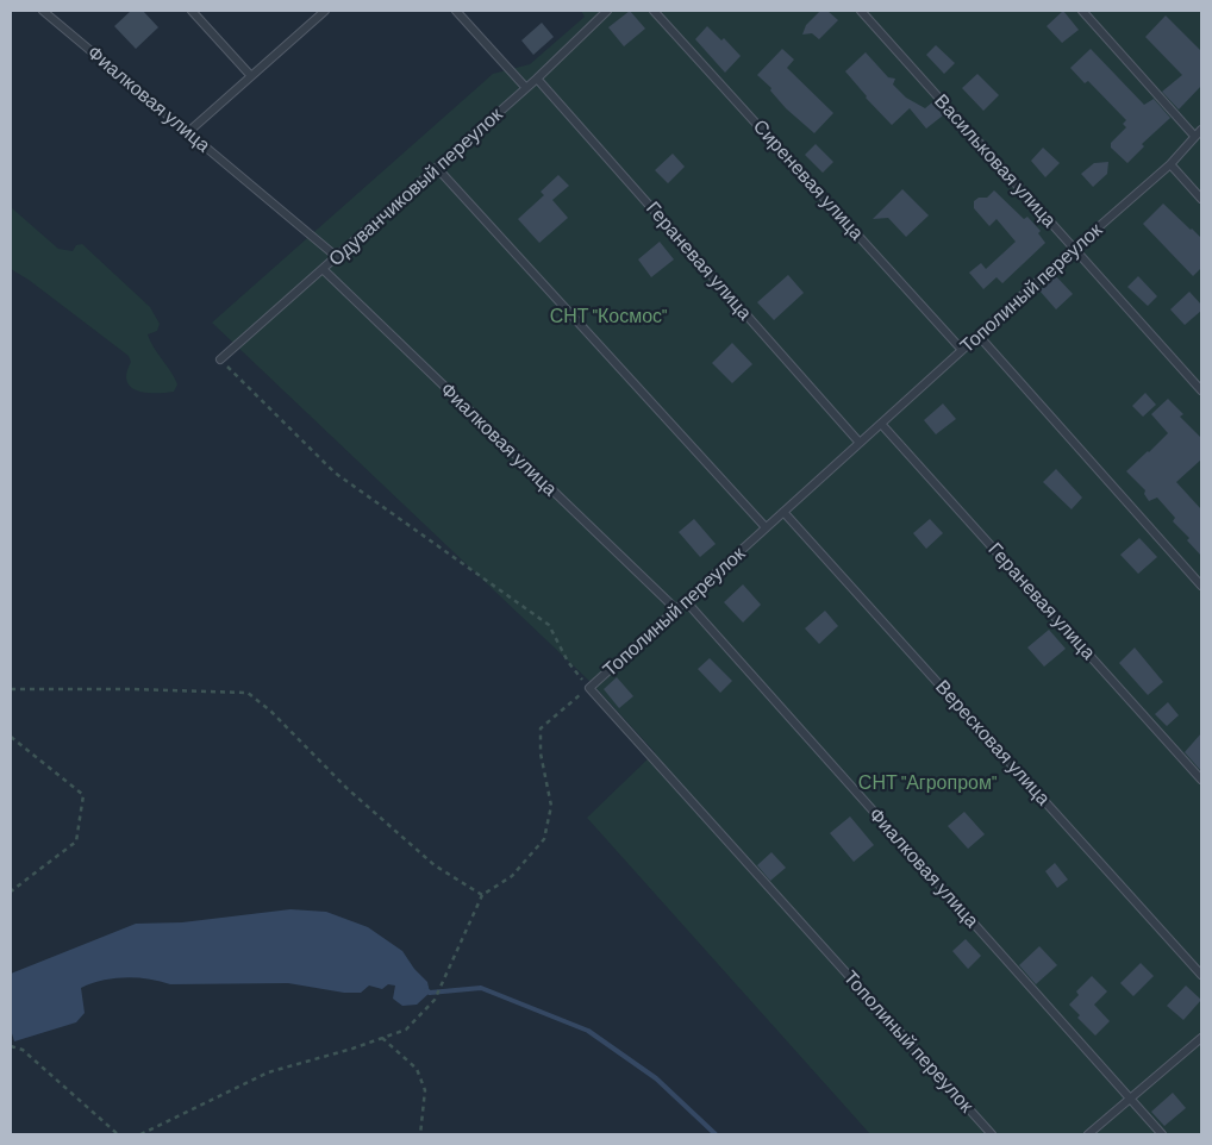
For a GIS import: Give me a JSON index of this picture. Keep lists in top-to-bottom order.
{
  "streets": {
    "lane": [
      "Фиалковая улица",
      "Васильковая улица",
      "Сиреневая улица",
      "Одуванчиковый переулок",
      "Гераневая улица",
      "Тополиный переулок",
      "Вересковая улица"
    ]
  },
  "crossings": [
    ["Фиалковая улица", "Одуванчиковый переулок"],
    ["Фиалковая улица", "Тополиный переулок"],
    ["Васильковая улица", "Тополиный переулок"],
    ["Сиреневая улица", "Тополиный переулок"],
    ["Одуванчиковый переулок", "Гераневая улица"],
    ["Гераневая улица", "Тополиный переулок"],
    ["Тополиный переулок", "Вересковая улица"]
  ],
  "parks": ["СНТ \"Космос\"", "СНТ \"Агропром\""]
}
